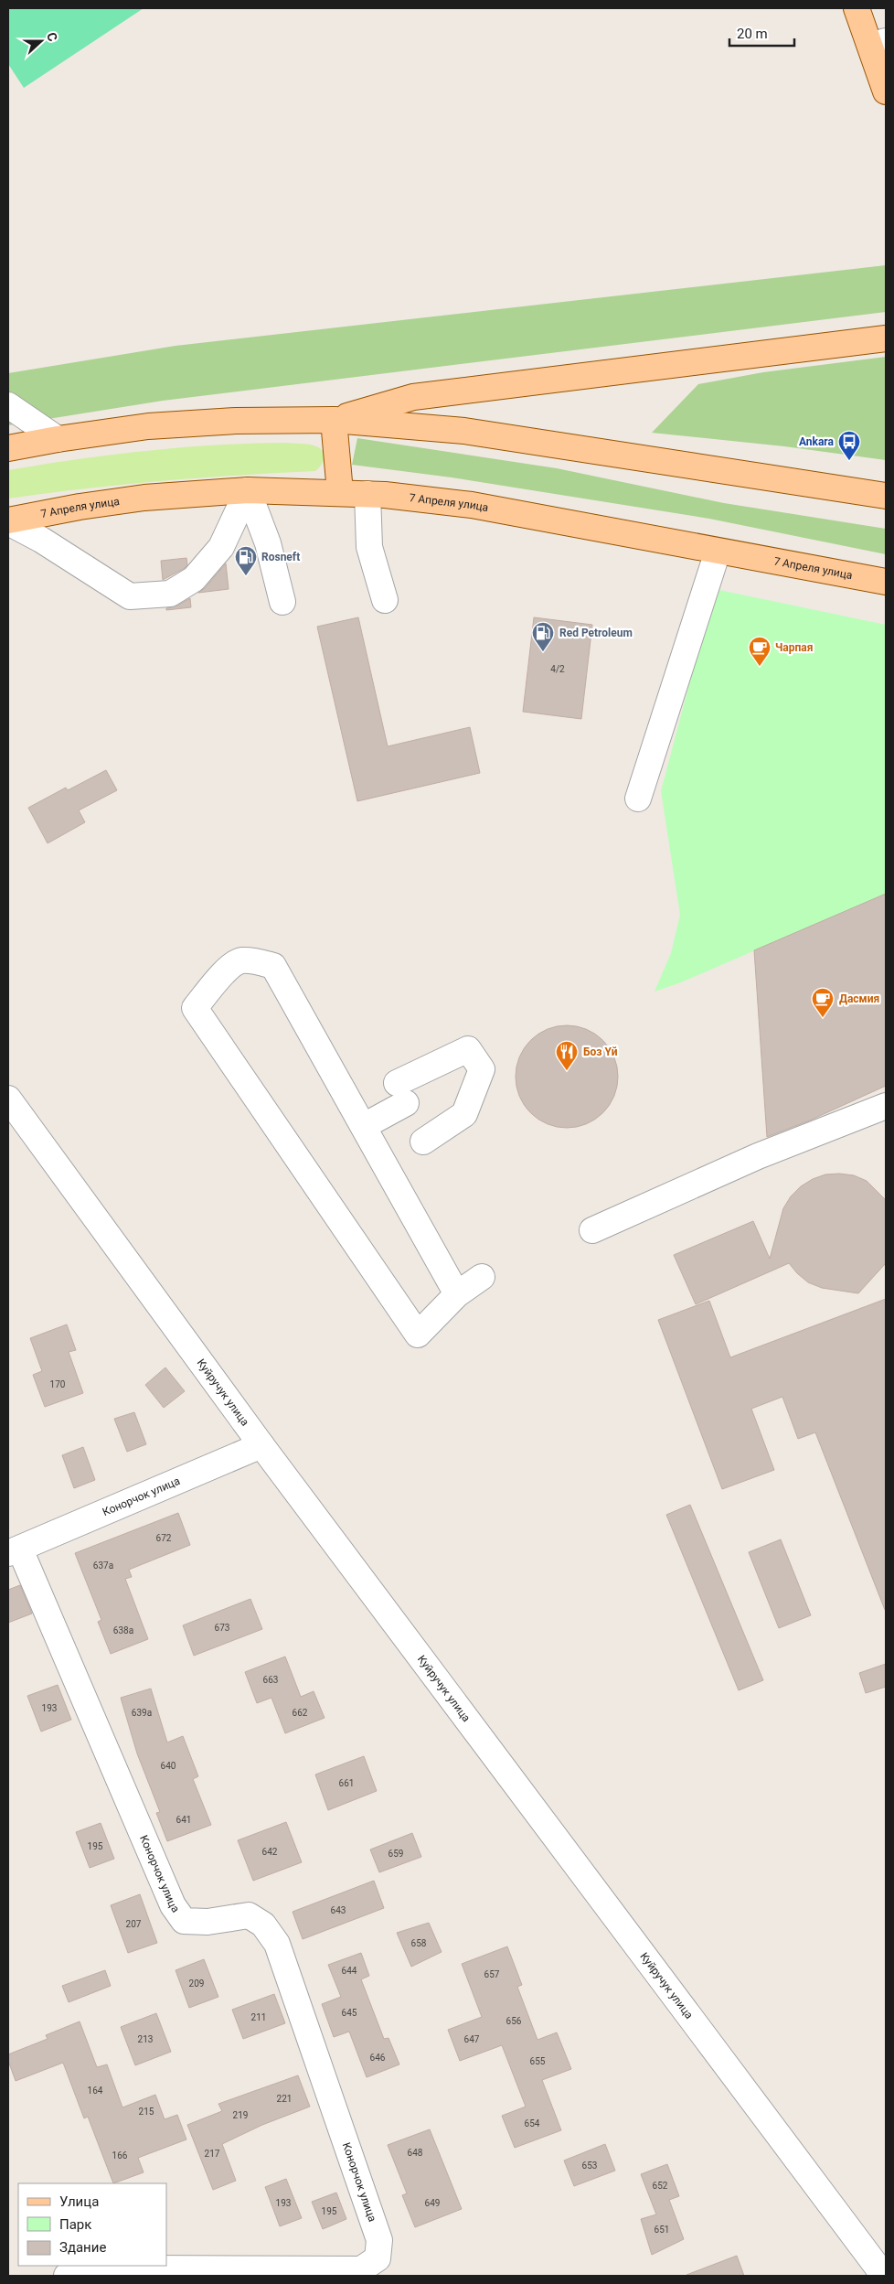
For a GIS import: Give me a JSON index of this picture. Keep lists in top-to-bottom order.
{
  "streets": {
    "main road": ["7 Апреля улица"],
    "street": ["Куйручук улица", "Конорчок улица"]
  },
  "crossings": [
    ["Куйручук улица", "Конорчок улица"]
  ],
  "places": {
    "bus stop": ["Ankara"],
    "fuel station": ["Rosneft", "Red Petroleum"],
    "cafe": ["Чарпая", "Дасмия"],
    "restaurant": ["Боз Үй"]
  },
  "house_numbers": [
    "4/2",
    "170",
    "672",
    "637а",
    "673",
    "638а",
    "663",
    "193",
    "639а",
    "662",
    "640",
    "661",
    "641",
    "195",
    "642",
    "659",
    "643",
    "207",
    "658",
    "644",
    "657",
    "209",
    "645",
    "211",
    "656",
    "213",
    "647",
    "646",
    "655",
    "164",
    "221",
    "215",
    "219",
    "654",
    "648",
    "217",
    "166",
    "653",
    "652",
    "193",
    "649",
    "195",
    "651"
  ],
  "legend": ["Улица", "Парк", "Здание"],
  "scale_bar": "20 m",
  "north": "right"
}
